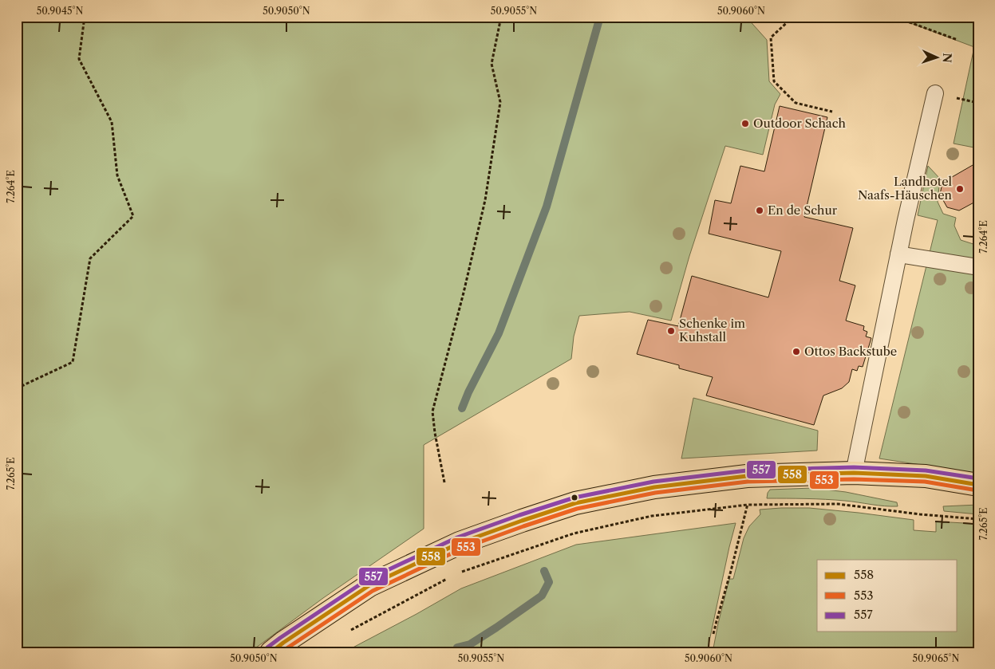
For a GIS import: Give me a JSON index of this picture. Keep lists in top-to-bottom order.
{
  "places": [
    "Outdoor Schach",
    "Landhotel Naafs-Häuschen",
    "En de Schur",
    "Schenke im Kuhstall",
    "Ottos Backstube"
  ],
  "lines": ["transit line 557", "transit line 558", "transit line 553"],
  "legend": ["558", "553", "557"],
  "north": "right",
  "coordinates": [
    "50.9045°N",
    "50.9050°N",
    "50.9055°N",
    "50.9060°N",
    "7.264°E",
    "7.265°E",
    "50.9065°N"
  ]
}
